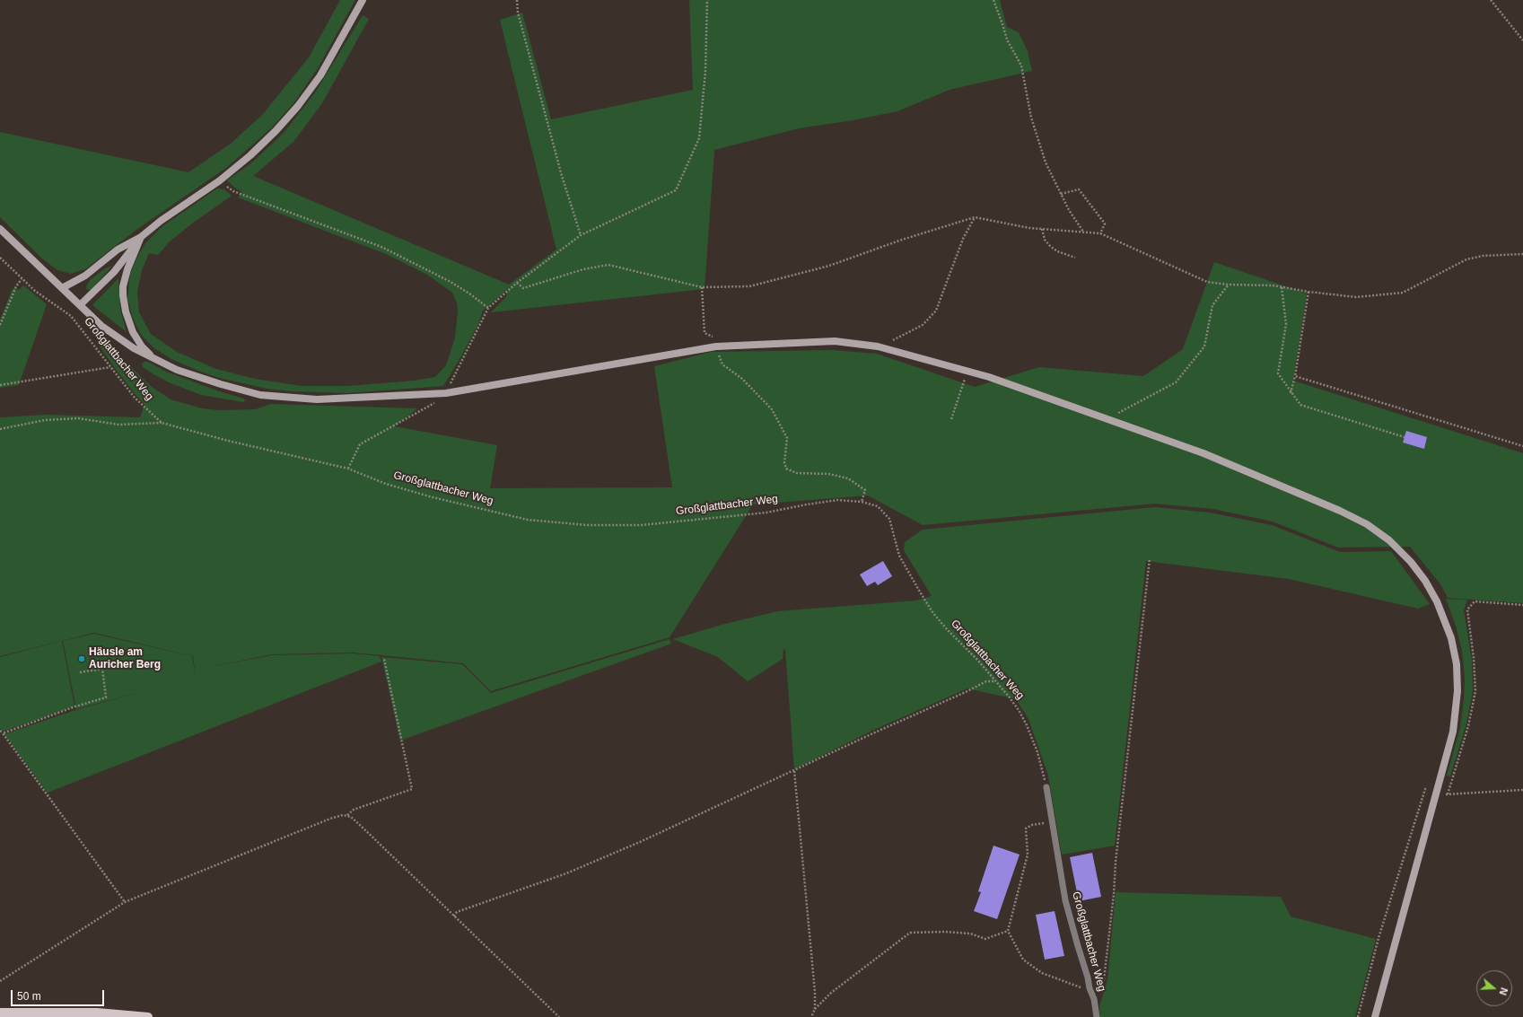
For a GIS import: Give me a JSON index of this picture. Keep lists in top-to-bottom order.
{
  "streets": {
    "lane": ["Großglattbacher Weg"]
  },
  "places": ["Häusle am Auricher Berg"],
  "scale_bar": "50 m",
  "north": "right"
}
